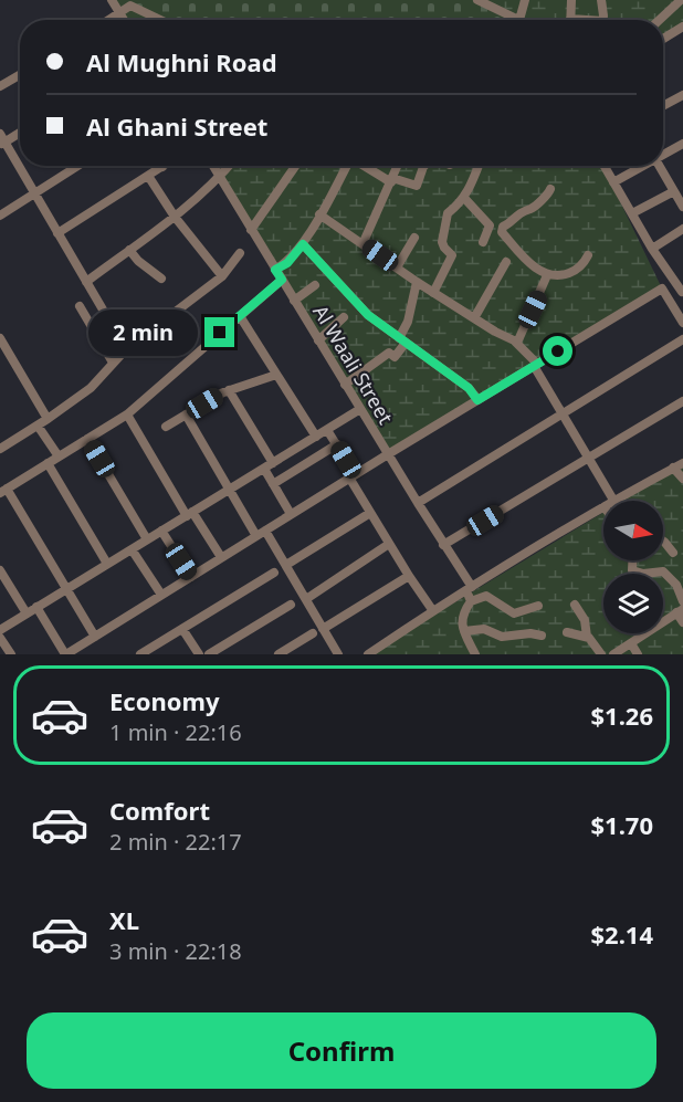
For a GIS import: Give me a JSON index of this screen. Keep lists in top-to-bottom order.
{
  "streets": {
    "street": ["Al Waali Street"]
  },
  "north": "right",
  "page": {
    "banner": ["Al Mughni Road", "Al Ghani Street"],
    "bubble": "2 min",
    "list": [
      {
        "name": "Economy",
        "note": "1 min · 22:16",
        "value": "$1.26"
      },
      {
        "name": "Comfort",
        "note": "2 min · 22:17",
        "value": "$1.70"
      },
      {
        "name": "XL",
        "note": "3 min · 22:18",
        "value": "$2.14"
      }
    ],
    "buttons": "Confirm"
  }
}
